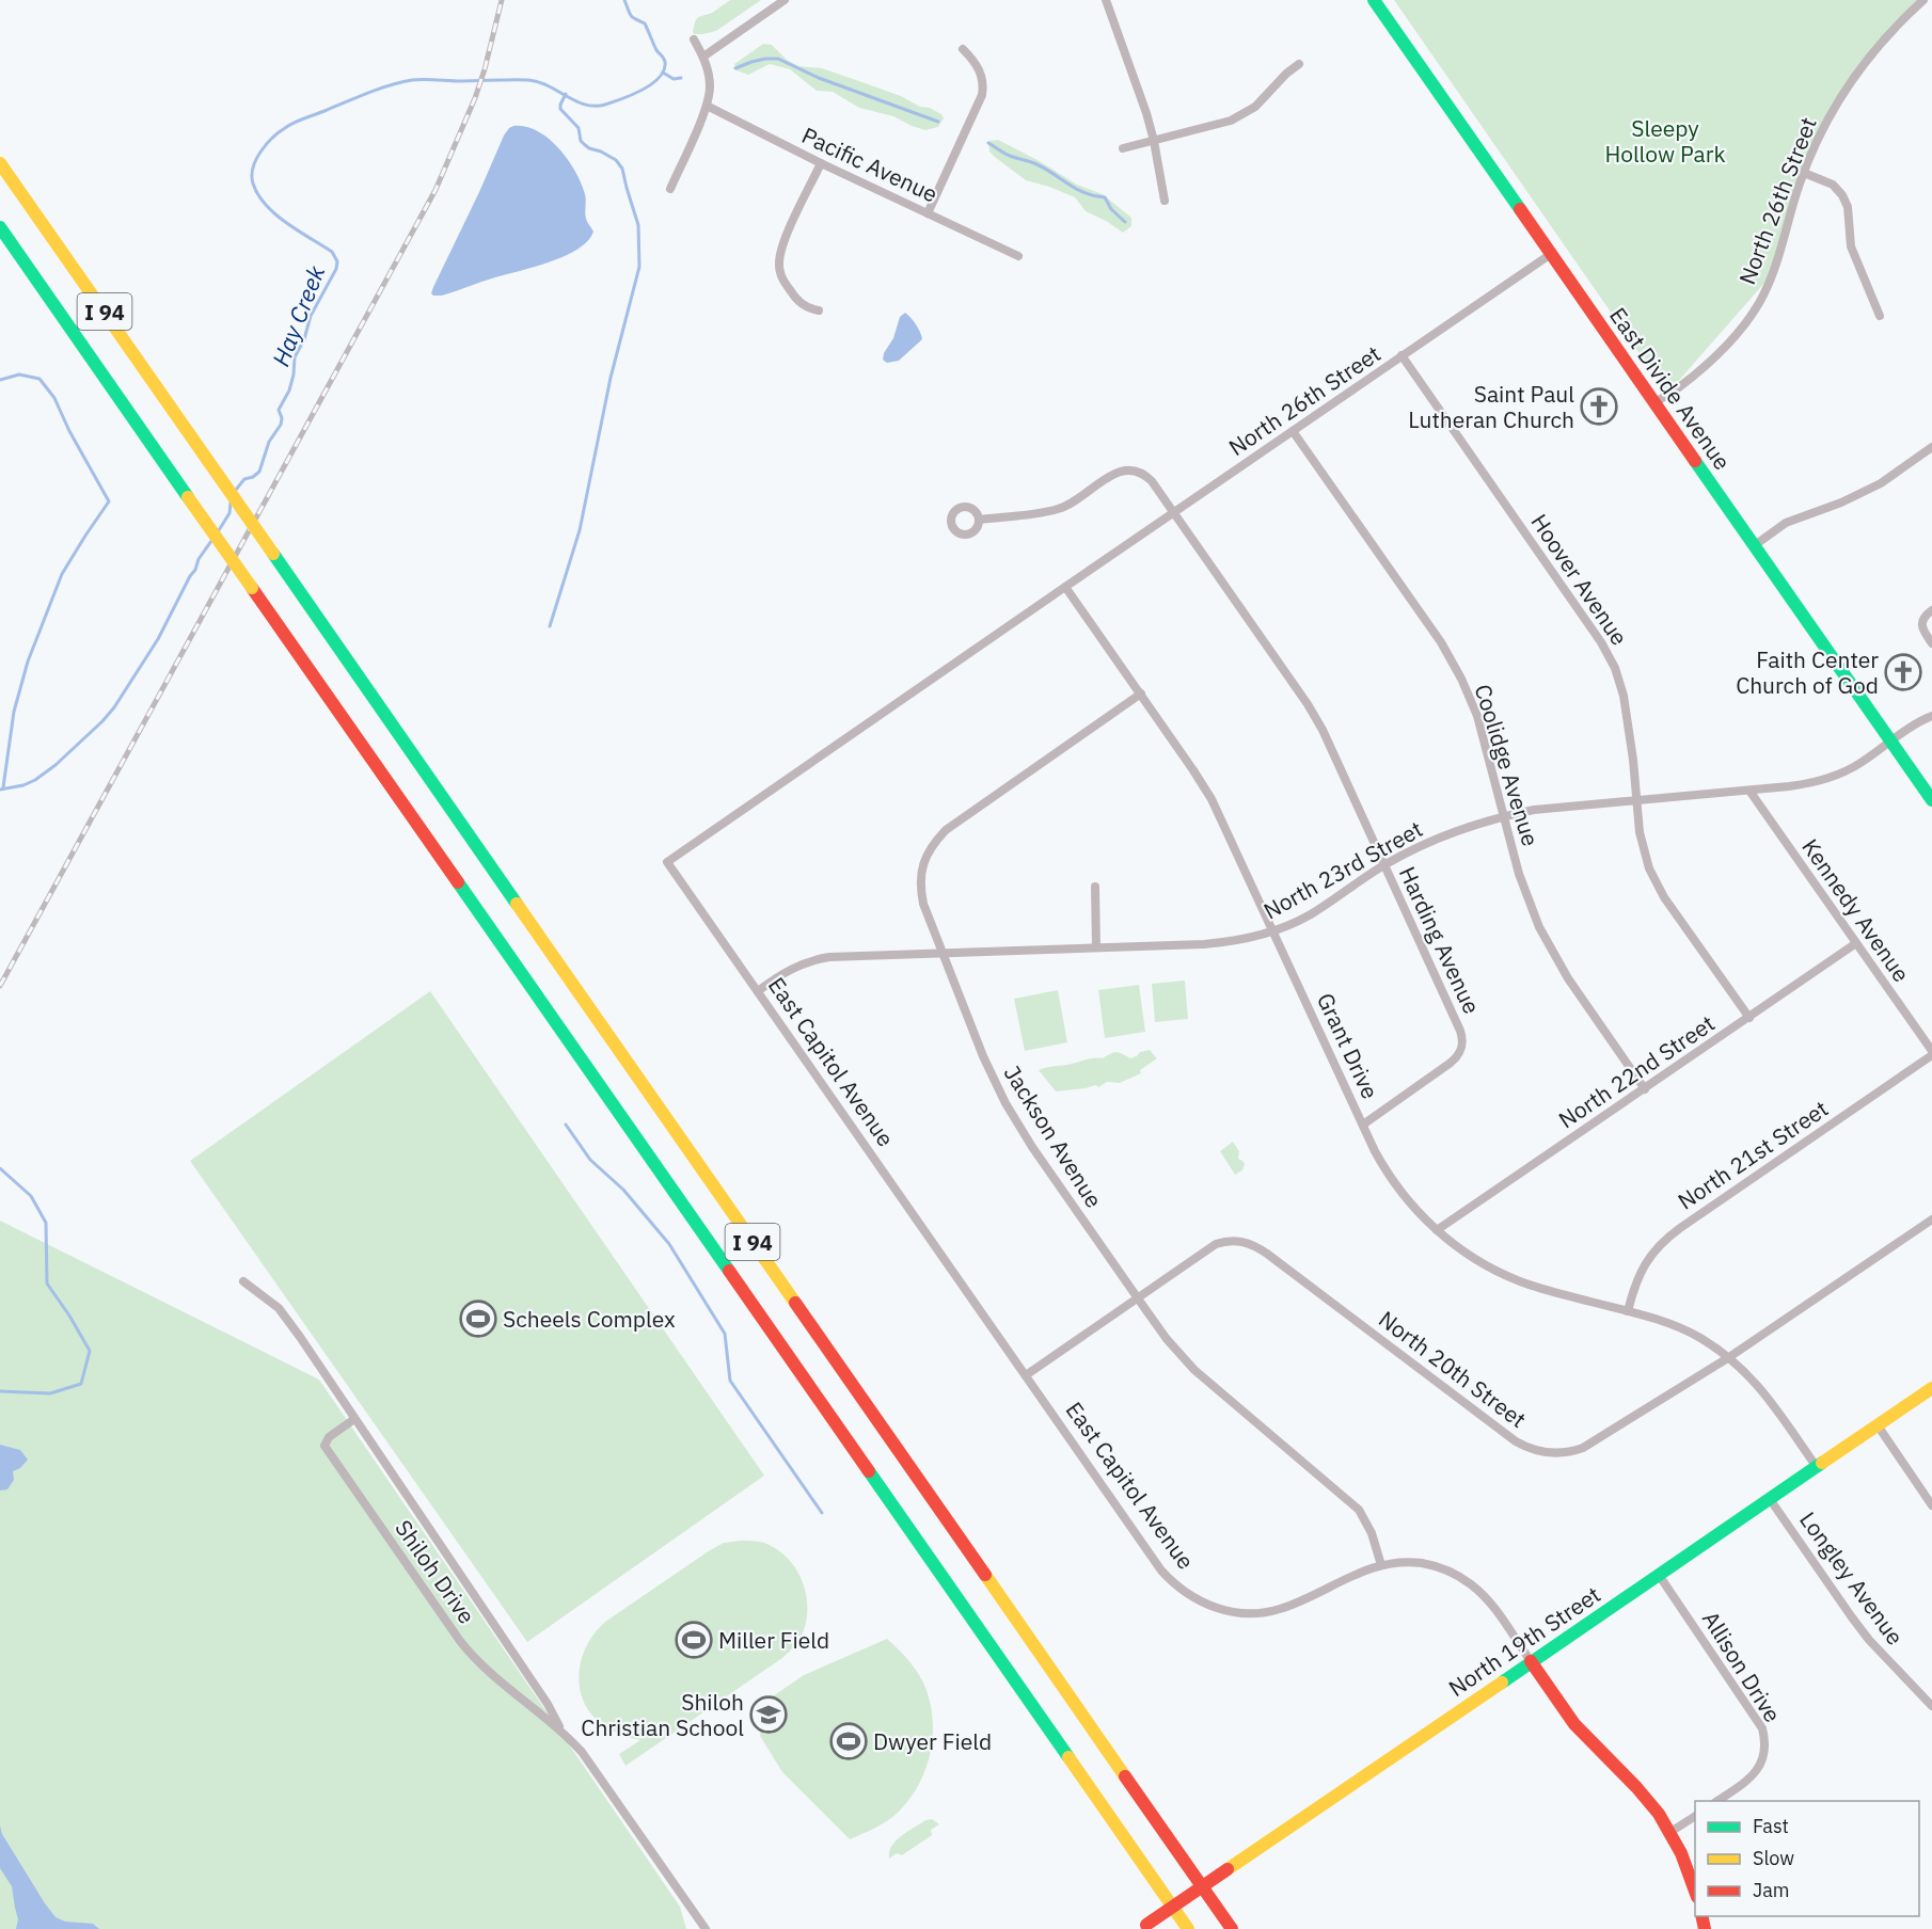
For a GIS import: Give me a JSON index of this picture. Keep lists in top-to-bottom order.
{
  "streets": {
    "main road": [
      "I 94",
      "East Divide Avenue",
      "East Capitol Avenue",
      "North 19th Street"
    ],
    "street": [
      "Pacific Avenue",
      "North 26th Street",
      "Hoover Avenue",
      "Coolidge Avenue",
      "North 23rd Street",
      "Kennedy Avenue",
      "Harding Avenue",
      "Grant Drive",
      "North 22nd Street",
      "Jackson Avenue",
      "North 21st Street",
      "North 20th Street",
      "Shiloh Drive",
      "Longley Avenue",
      "Allison Drive"
    ]
  },
  "crossings": [
    ["North 26th Street", "East Divide Avenue"],
    ["North 26th Street", "Hoover Avenue"],
    ["North 26th Street", "Coolidge Avenue"],
    ["North 26th Street", "Harding Avenue"],
    ["East Divide Avenue", "North 23rd Street"],
    ["Hoover Avenue", "North 23rd Street"],
    ["Hoover Avenue", "North 22nd Street"],
    ["Coolidge Avenue", "North 23rd Street"],
    ["Coolidge Avenue", "North 22nd Street"],
    ["North 23rd Street", "Kennedy Avenue"],
    ["North 23rd Street", "Harding Avenue"],
    ["North 23rd Street", "Grant Drive"],
    ["North 23rd Street", "East Capitol Avenue"],
    ["North 23rd Street", "Jackson Avenue"],
    ["Kennedy Avenue", "North 22nd Street"],
    ["Kennedy Avenue", "North 21st Street"],
    ["Harding Avenue", "Grant Drive"],
    ["Grant Drive", "East Capitol Avenue"],
    ["Grant Drive", "North 22nd Street"],
    ["Grant Drive", "Jackson Avenue"],
    ["Grant Drive", "North 21st Street"],
    ["Grant Drive", "North 20th Street"],
    ["Grant Drive", "North 19th Street"],
    ["East Capitol Avenue", "Jackson Avenue"],
    ["East Capitol Avenue", "North 20th Street"],
    ["East Capitol Avenue", "North 19th Street"],
    ["Jackson Avenue", "North 20th Street"],
    ["Longley Avenue", "North 19th Street"],
    ["North 19th Street", "Allison Drive"]
  ],
  "water": ["Hay Creek"],
  "parks": ["Sleepy Hollow Park"],
  "places": {
    "church": ["Saint Paul Lutheran Church", "Faith Center Church of God"],
    "sports": ["Scheels Complex", "Miller Field", "Dwyer Field"],
    "school or university": ["Shiloh Christian School"]
  },
  "legend": ["Fast", "Slow", "Jam"]
}
